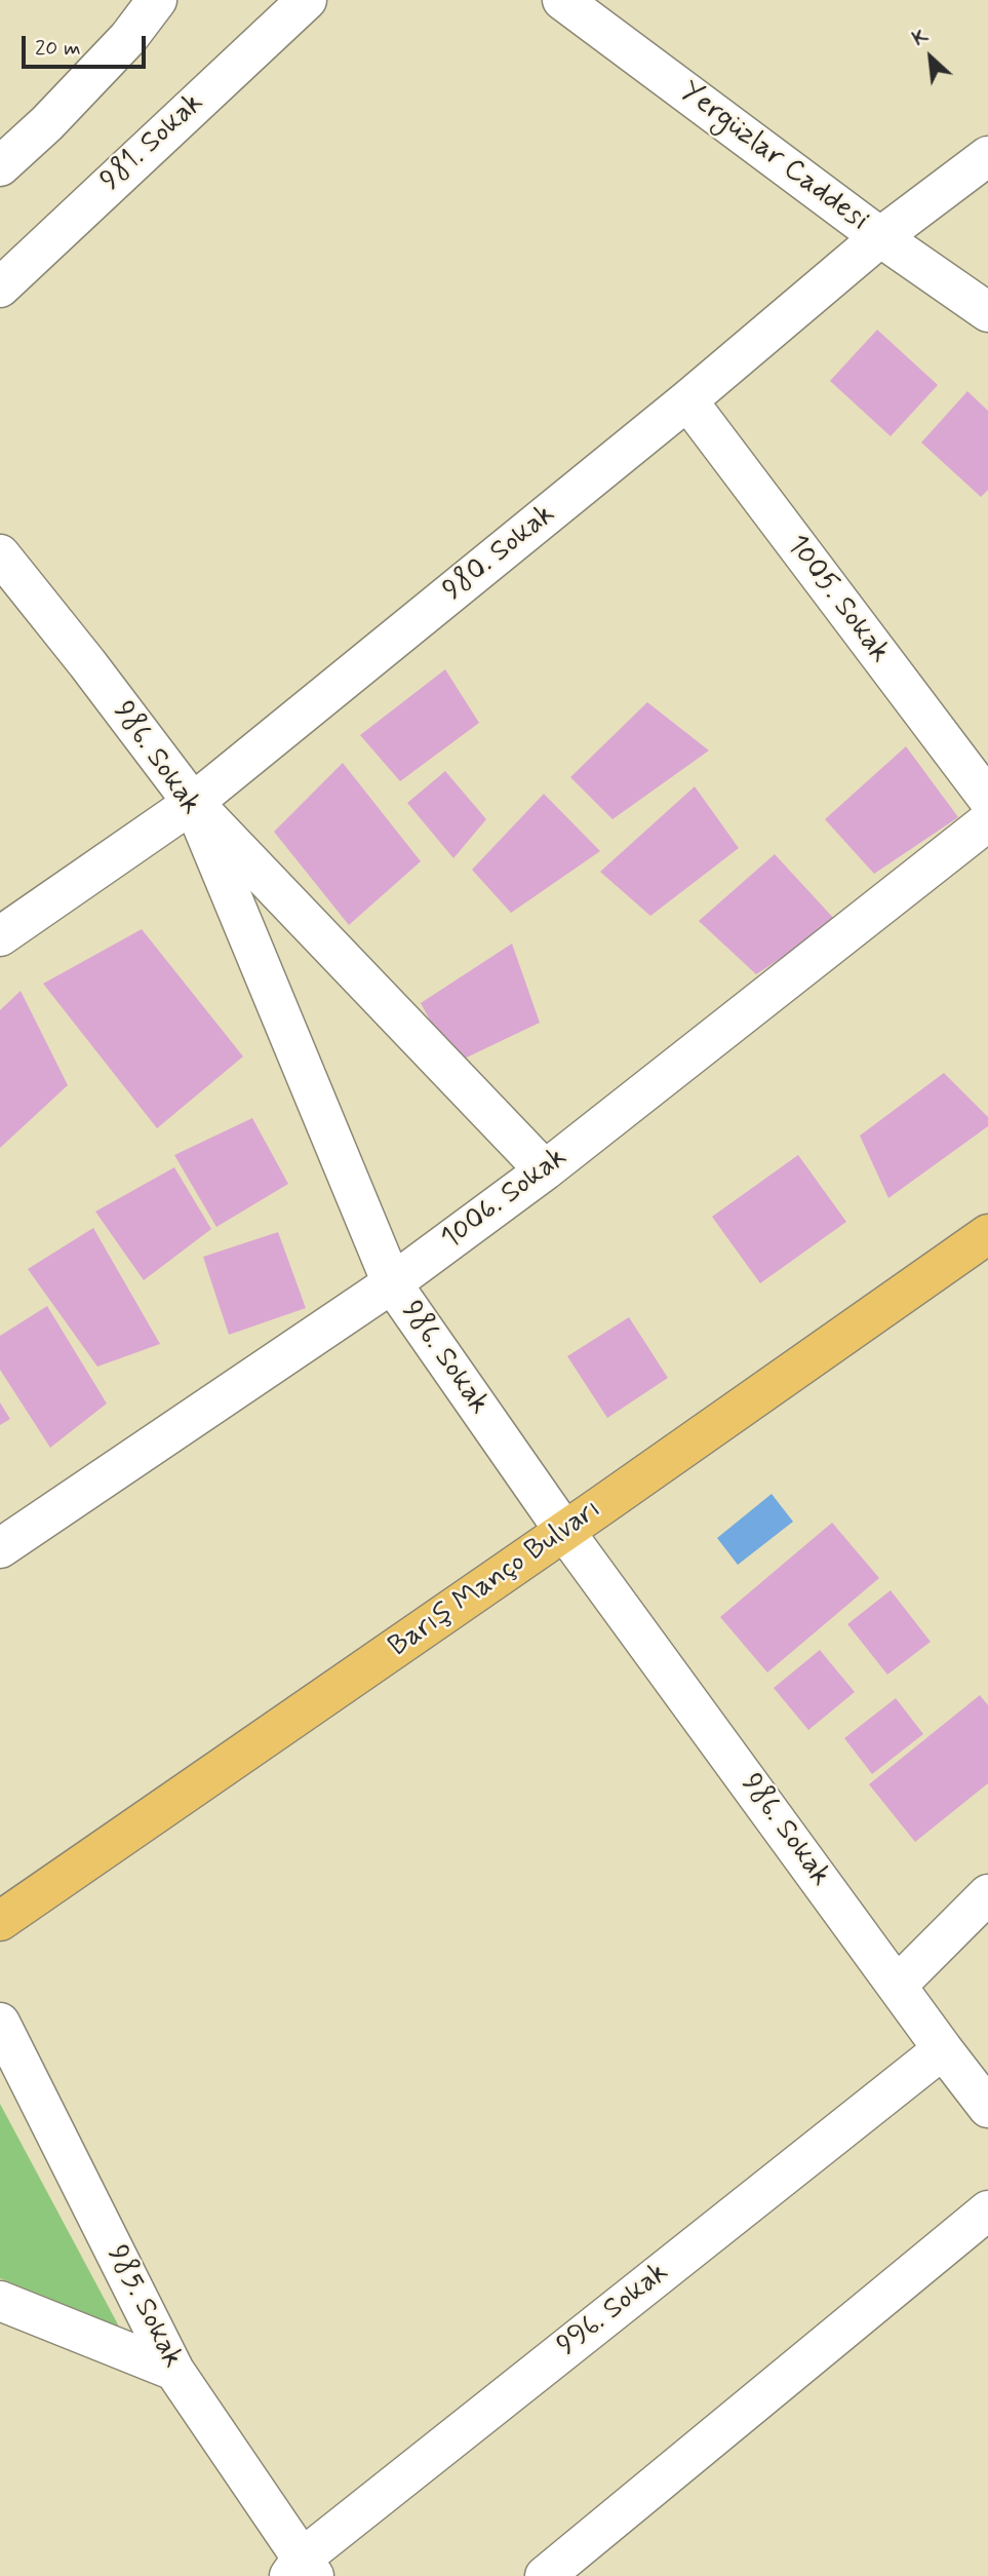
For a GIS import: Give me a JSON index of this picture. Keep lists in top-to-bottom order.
{
  "streets": {
    "main road": ["Barış Manço Bulvarı"],
    "street": [
      "981. Sokak",
      "Yergüzlar Caddesi",
      "980. Sokak",
      "1005. Sokak",
      "986. Sokak",
      "1006. Sokak",
      "985. Sokak",
      "996. Sokak"
    ]
  },
  "crossings": [
    ["Yergüzlar Caddesi", "980. Sokak"],
    ["980. Sokak", "1005. Sokak"],
    ["980. Sokak", "986. Sokak"],
    ["986. Sokak", "1006. Sokak"],
    ["986. Sokak", "Barış Manço Bulvarı"],
    ["986. Sokak", "996. Sokak"],
    ["985. Sokak", "996. Sokak"]
  ],
  "scale_bar": "20 m",
  "north": "top left"
}
